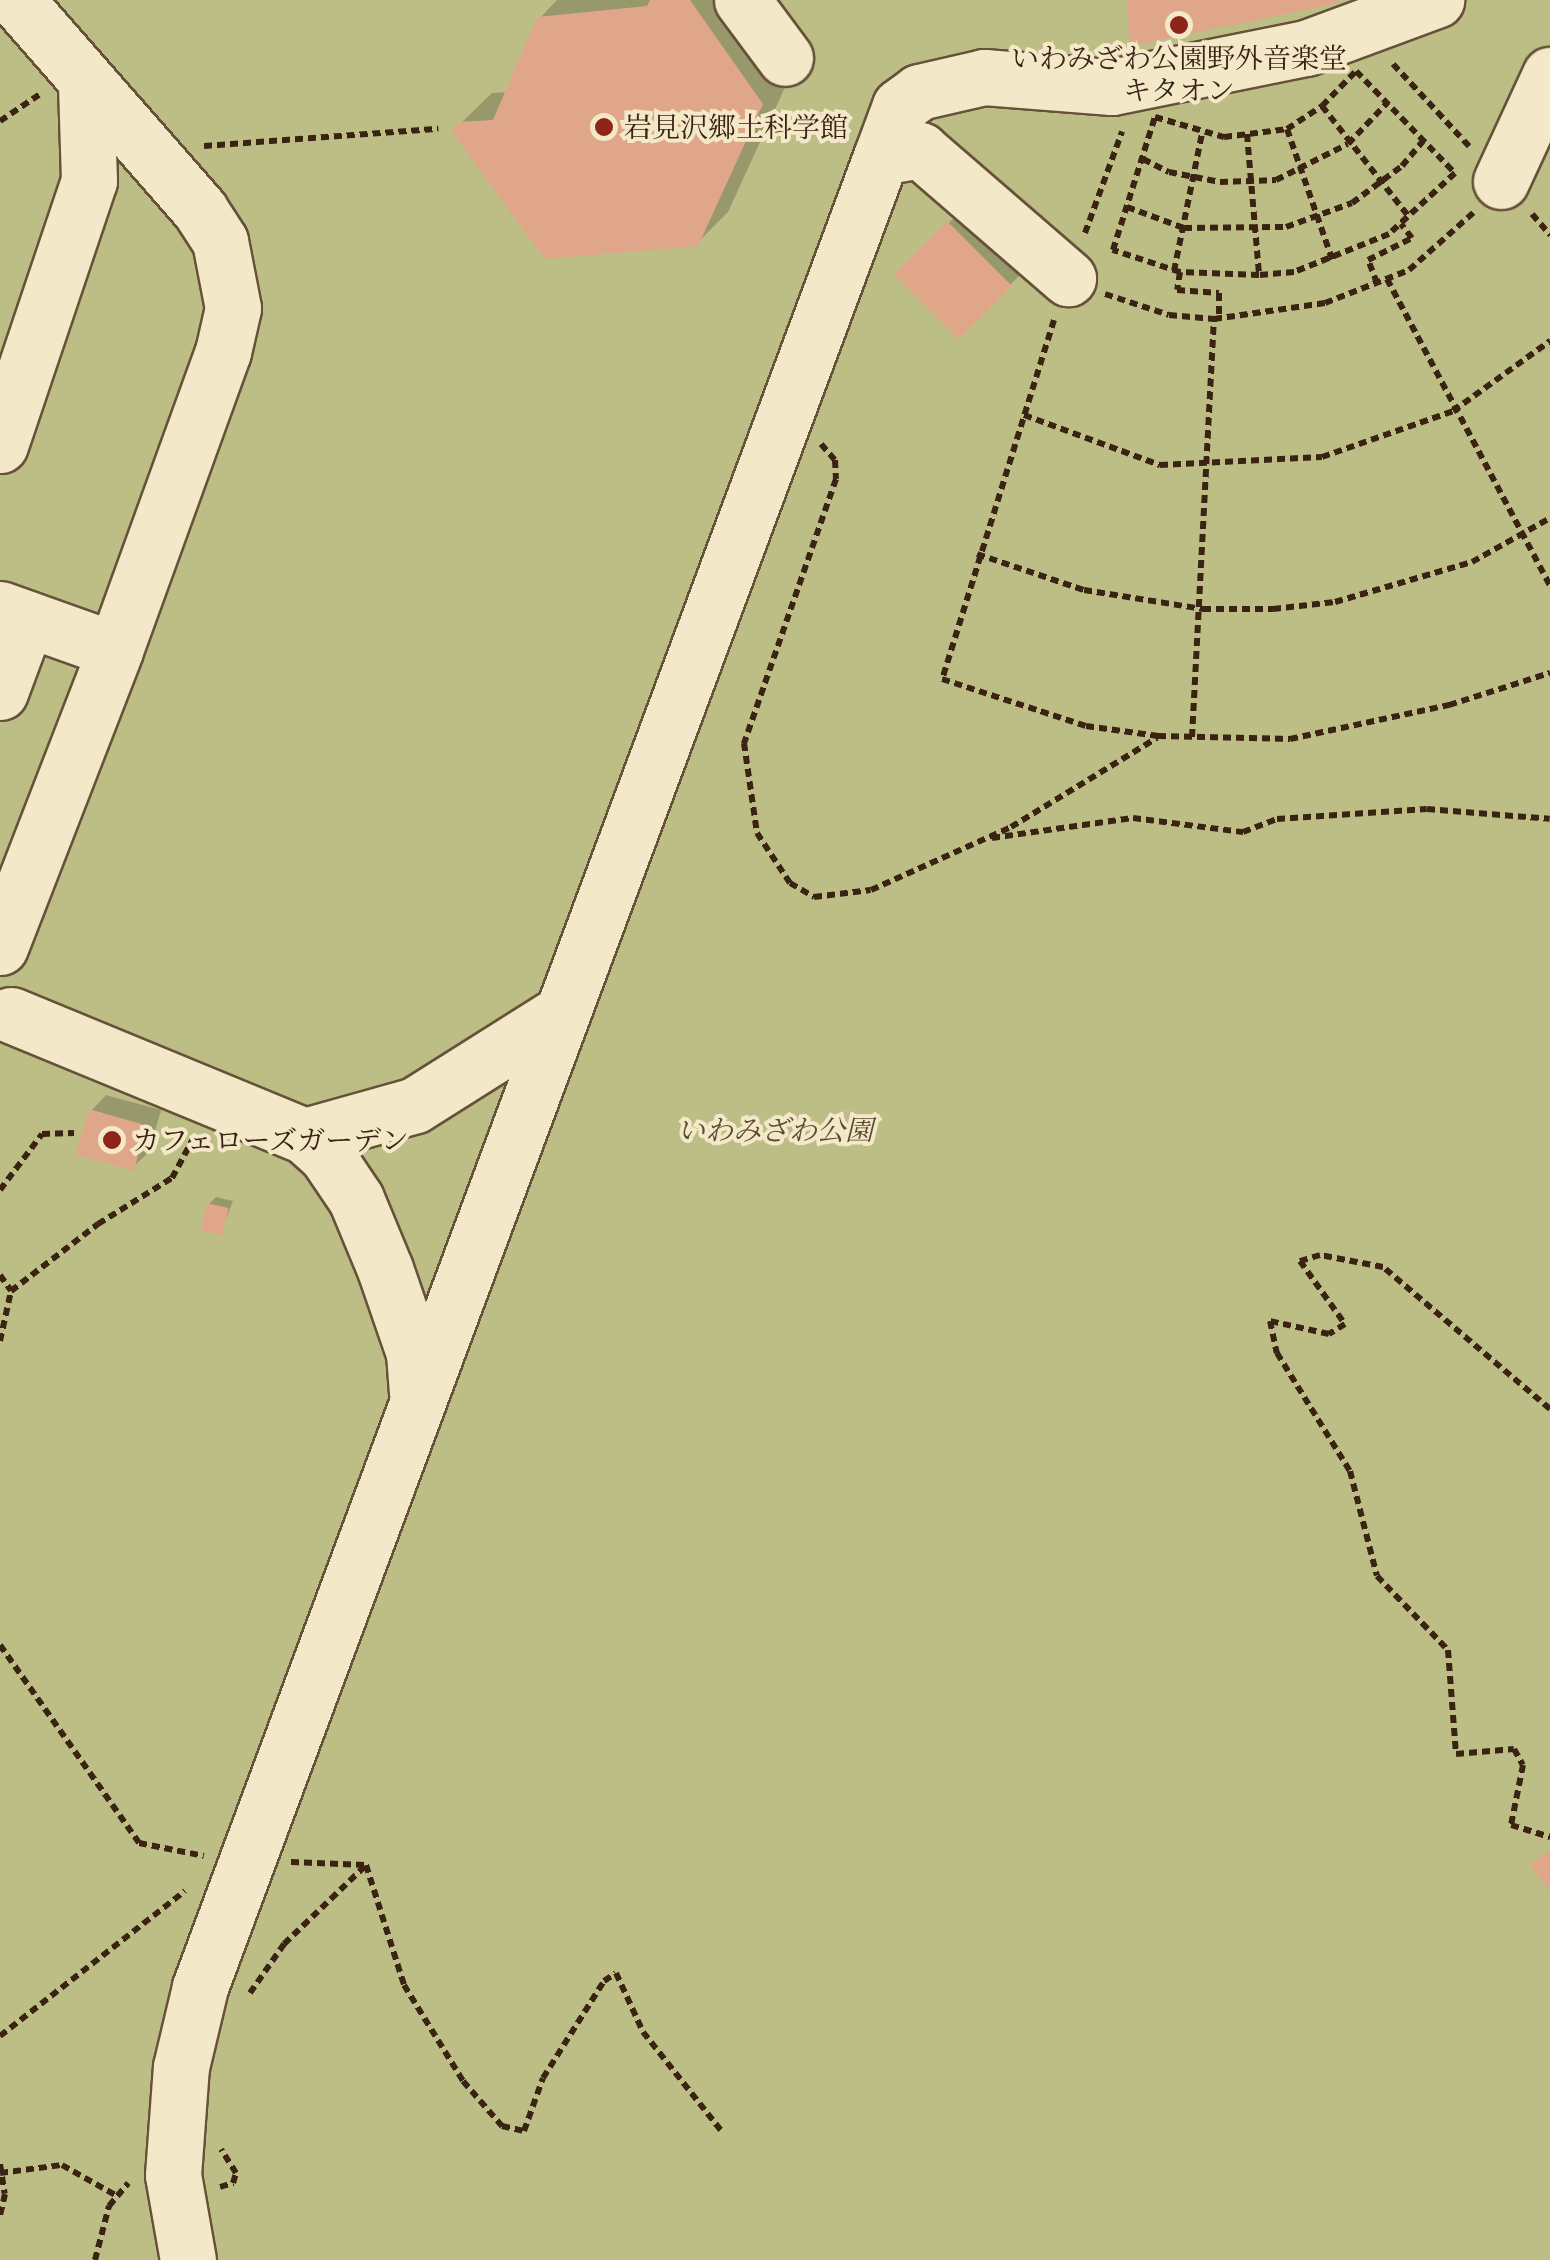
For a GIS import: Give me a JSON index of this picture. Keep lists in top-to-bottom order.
{
  "parks": ["いわみざわ公園"],
  "places": ["いわみざわ公園野外音楽堂 キタオン", "岩見沢郷土科学館", "カフェローズガーデン"]
}
